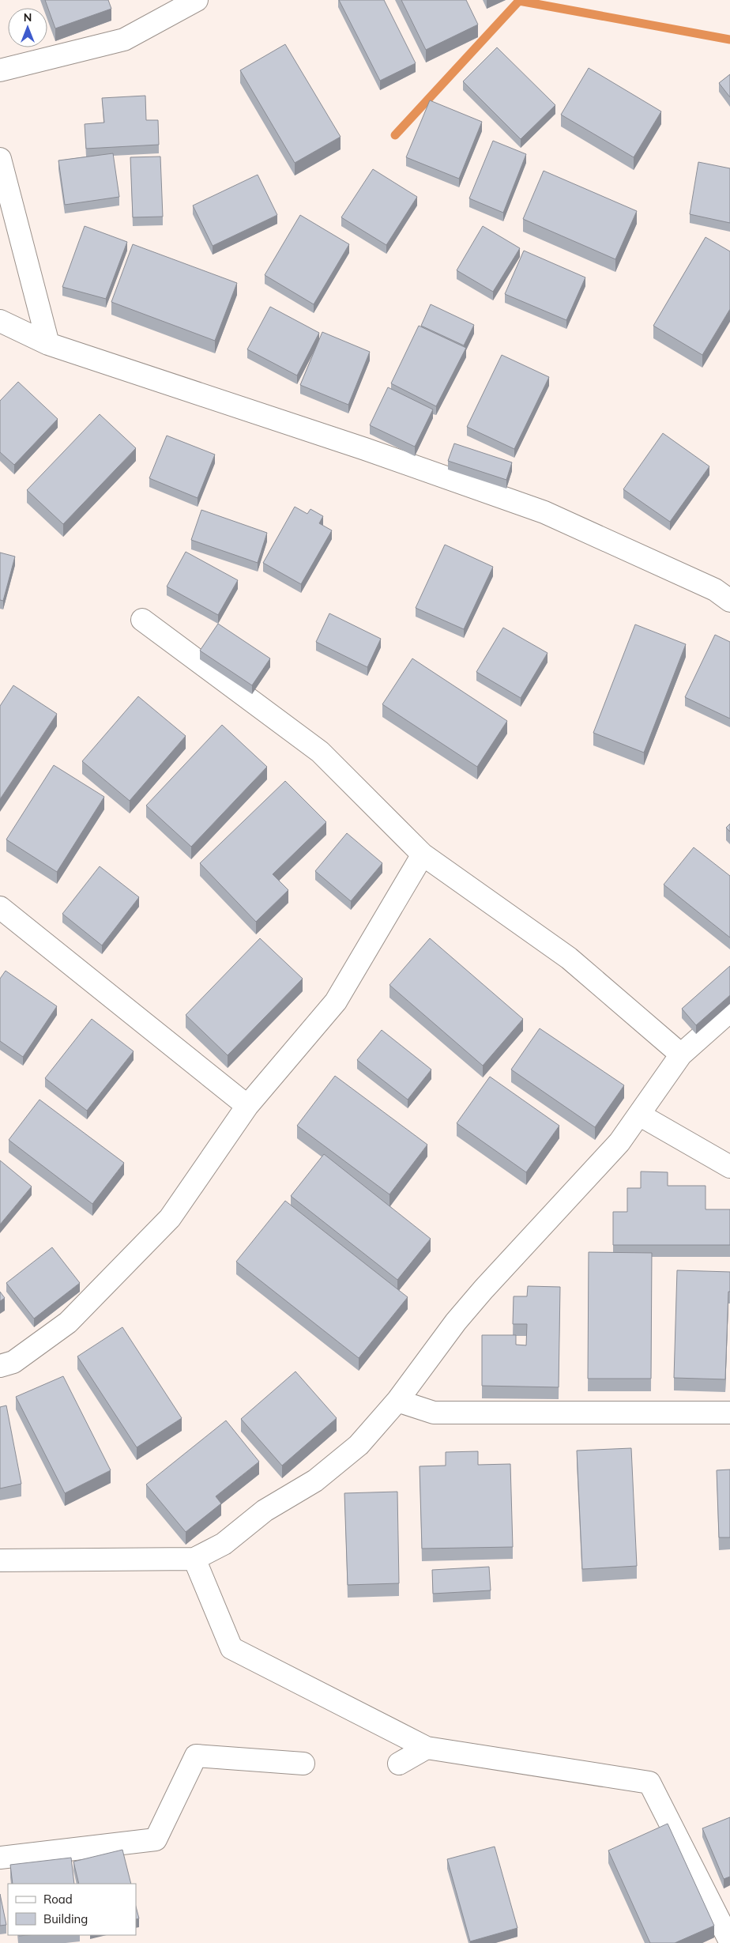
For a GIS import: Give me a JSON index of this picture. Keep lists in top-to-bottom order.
{
  "legend": ["Road", "Building"],
  "north": "top"
}
